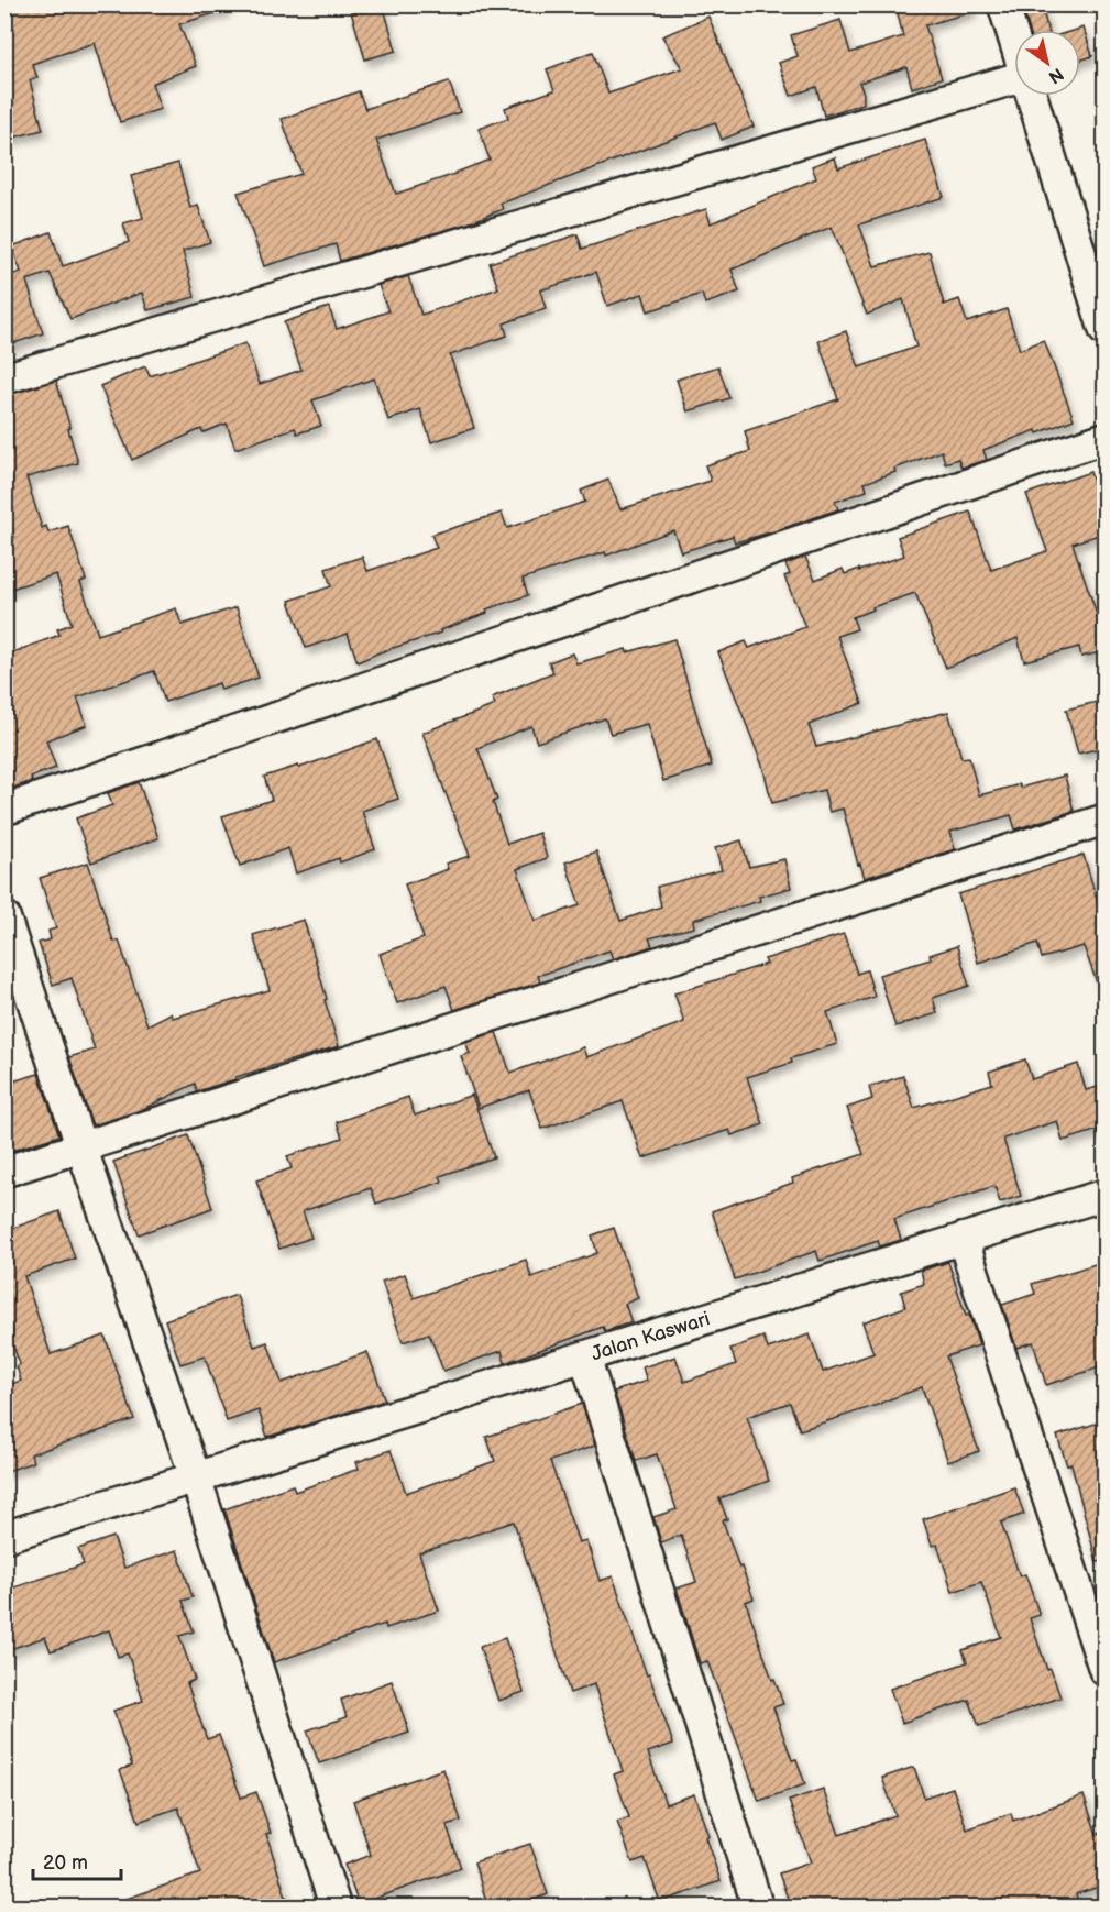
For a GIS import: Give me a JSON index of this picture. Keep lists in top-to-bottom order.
{
  "streets": {
    "street": ["Jalan Kaswari"]
  },
  "scale_bar": "20 m",
  "north": "bottom right"
}
